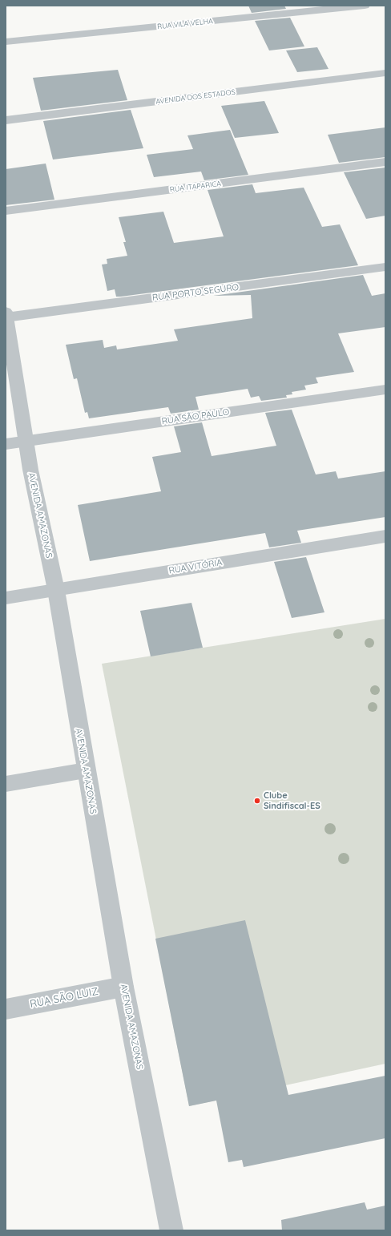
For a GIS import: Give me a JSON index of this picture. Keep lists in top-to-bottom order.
{
  "streets": {
    "street": [
      "RUA VILA VELHA",
      "AVENIDA DOS ESTADOS",
      "RUA ITAPARICA",
      "RUA PORTO SEGURO",
      "RUA SÃO PAULO",
      "AVENIDA AMAZONAS",
      "RUA VITÓRIA",
      "RUA SÃO LUIZ"
    ]
  },
  "crossings": [
    ["RUA PORTO SEGURO", "AVENIDA AMAZONAS"],
    ["RUA SÃO PAULO", "AVENIDA AMAZONAS"],
    ["AVENIDA AMAZONAS", "RUA VITÓRIA"],
    ["AVENIDA AMAZONAS", "RUA SÃO LUIZ"]
  ],
  "places": ["Clube Sindifiscal-ES"]
}
